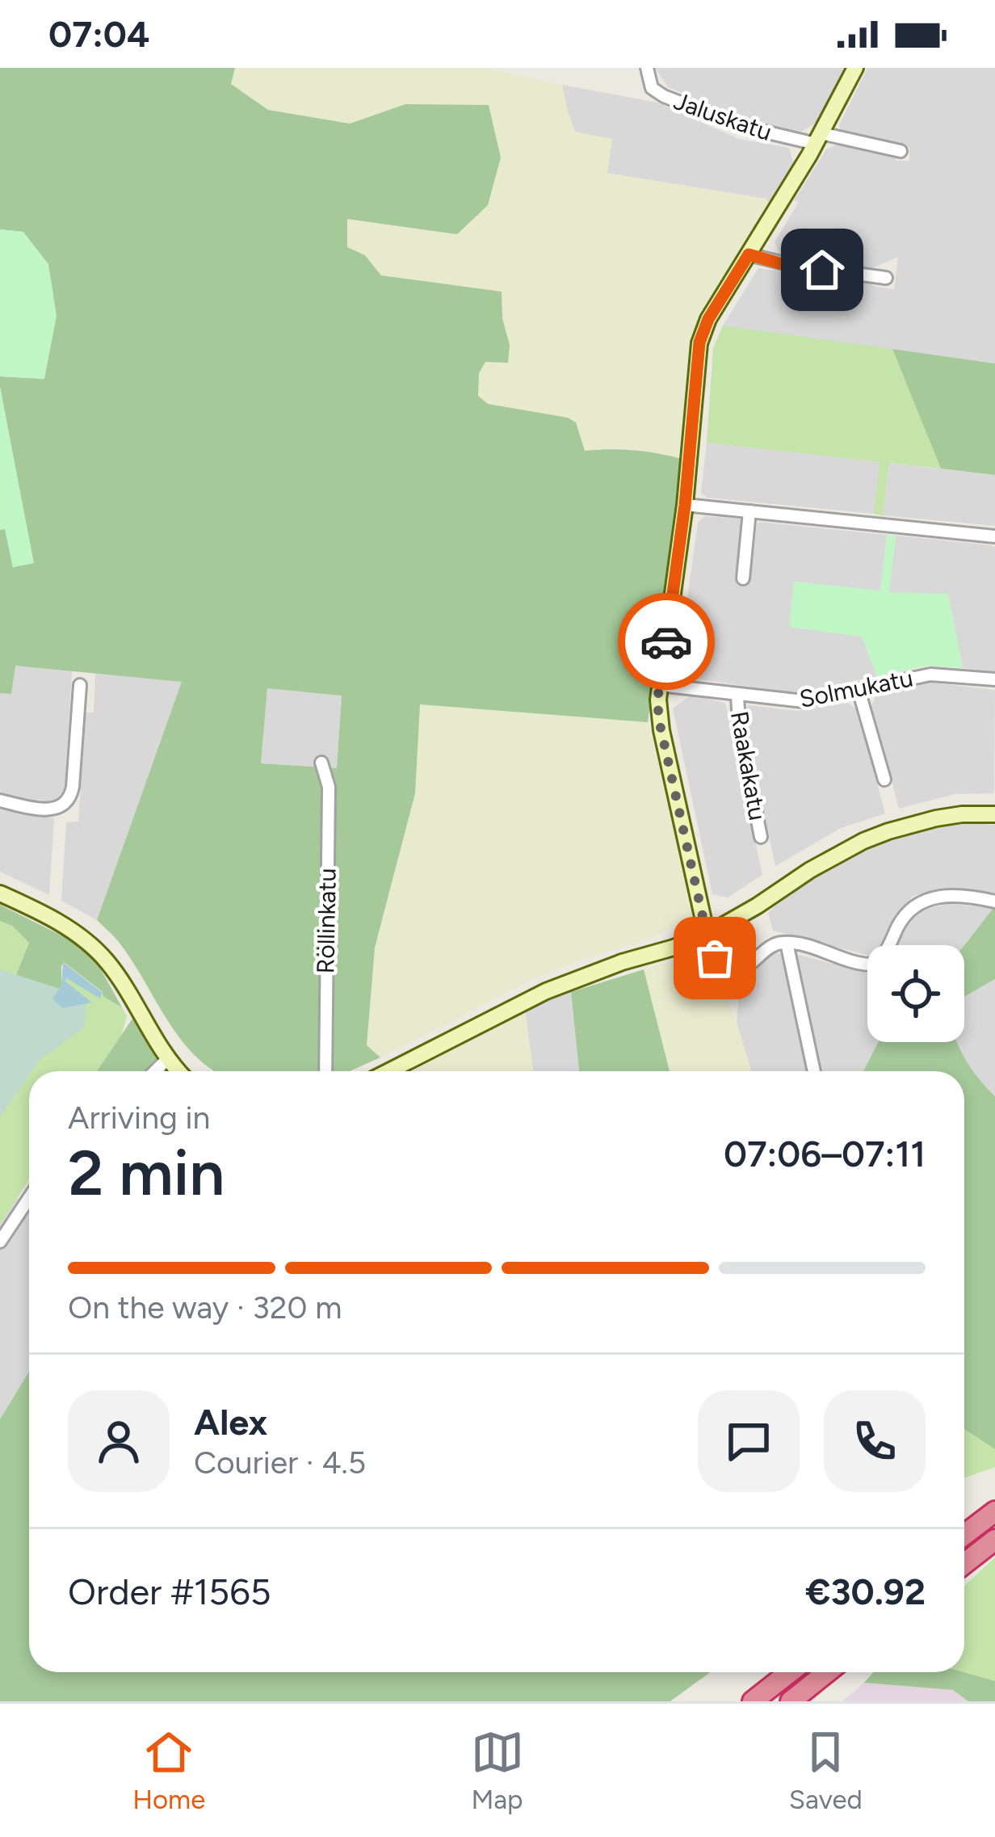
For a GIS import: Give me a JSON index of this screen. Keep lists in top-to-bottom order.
{
  "streets": {
    "street": [
      "Jaluskatu",
      "Solmukatu",
      "Raakakatu",
      "Röllinkatu"
    ]
  },
  "crossings": [
    ["Solmukatu", "Raakakatu"]
  ],
  "page": {
    "status": "07:04",
    "heading": ["2 min", "Arriving in", "07:06–07:11"],
    "panel": [
      "Alex",
      "Courier · 4.5",
      "Order #1565",
      "€30.92"
    ],
    "bar": "On the way · 320 m",
    "tabs": ["Home", "Map", "Saved"]
  }
}
